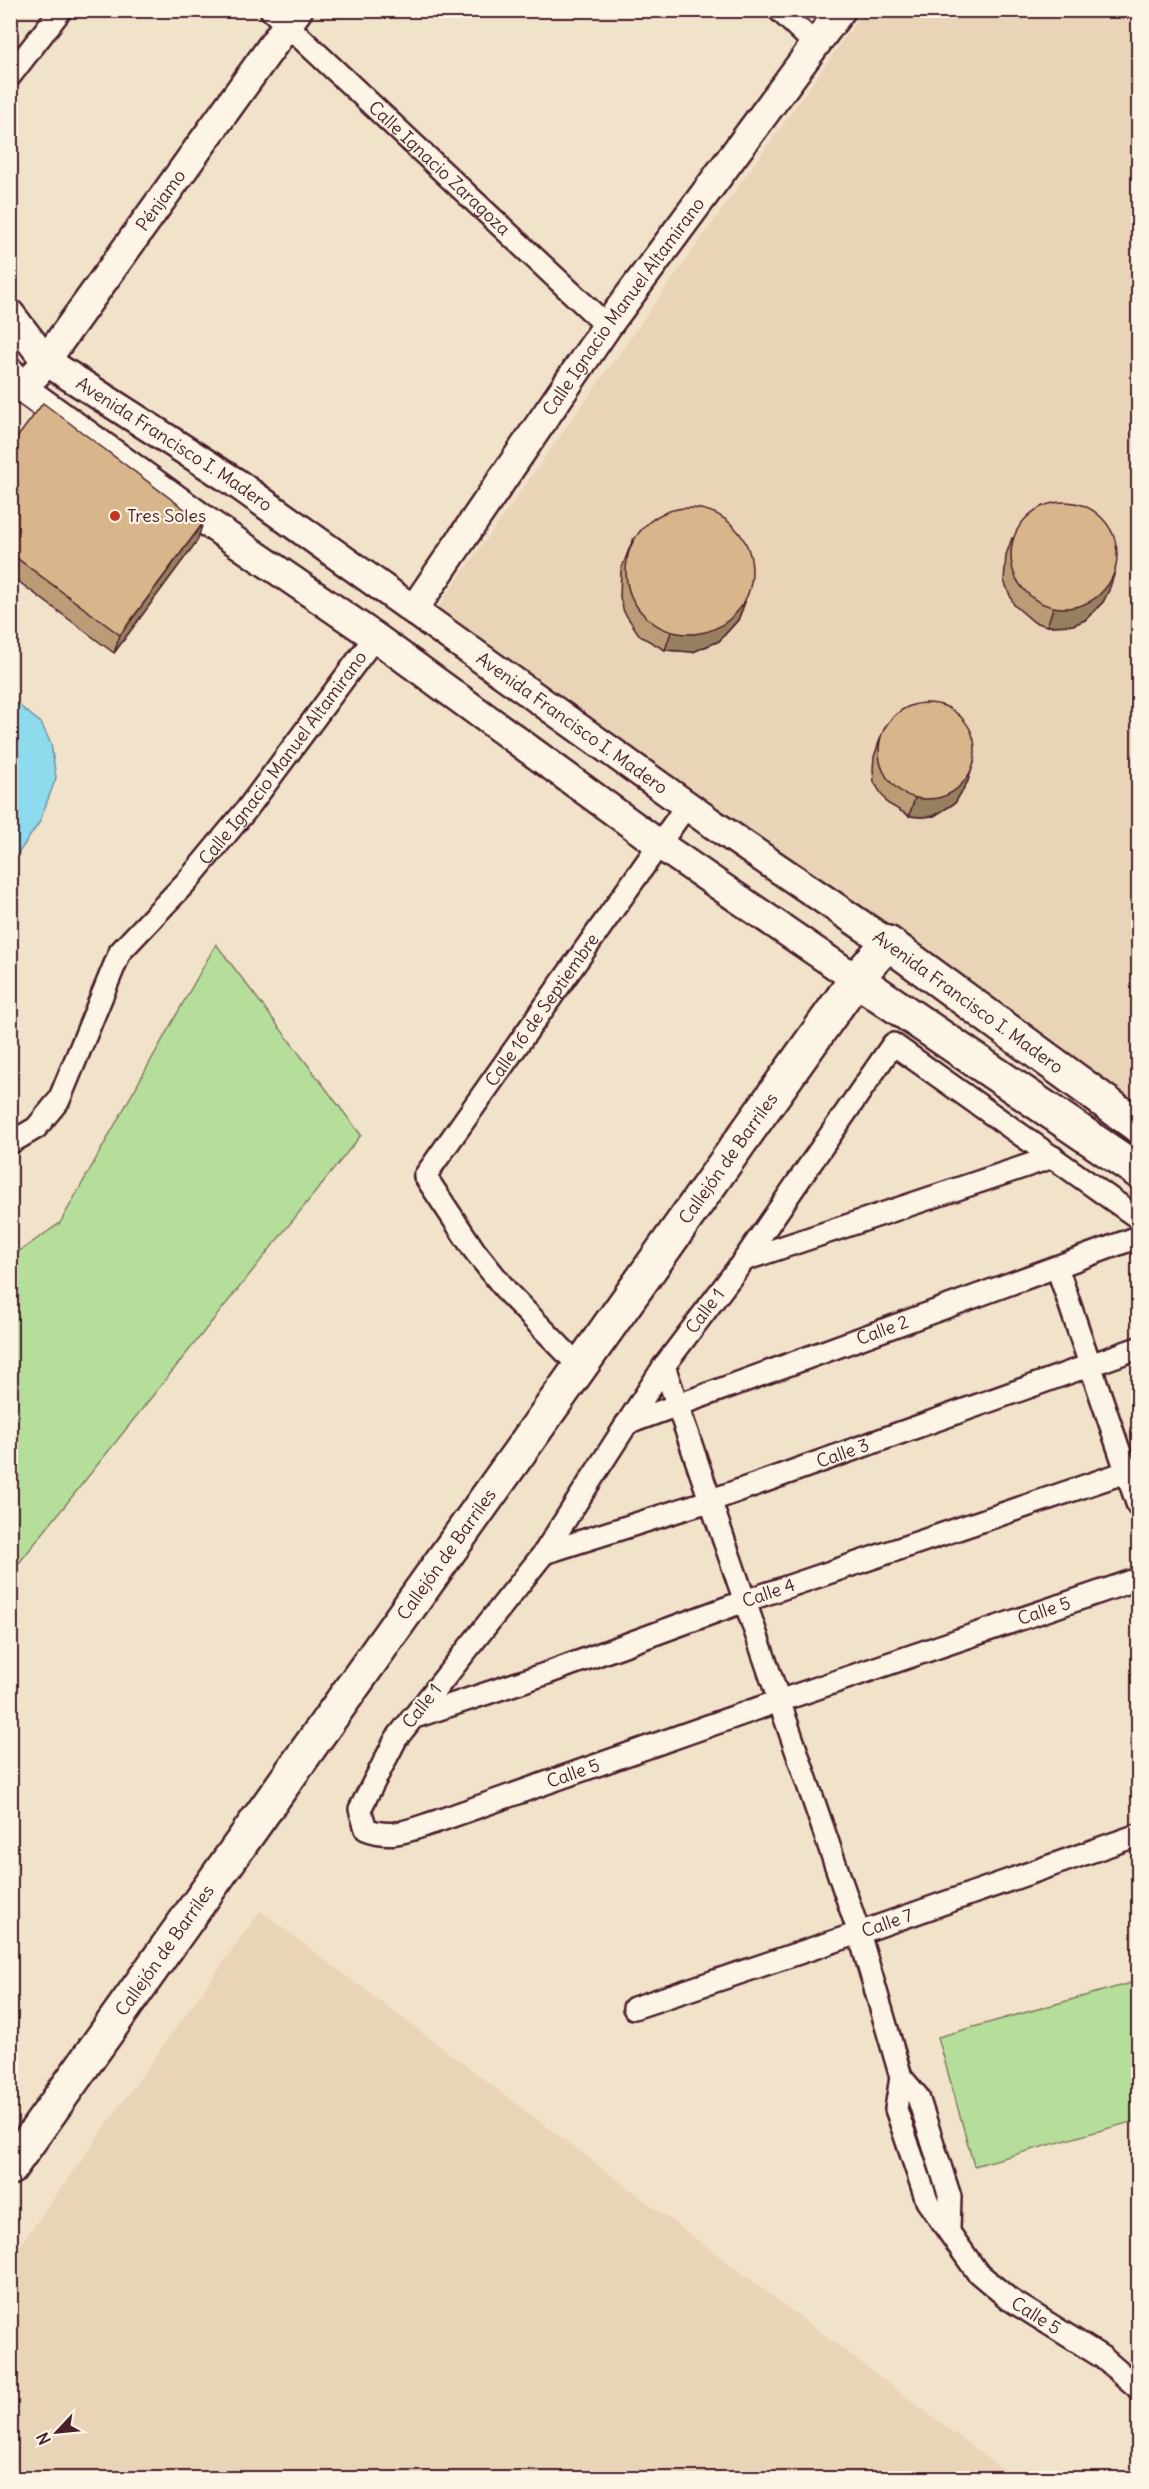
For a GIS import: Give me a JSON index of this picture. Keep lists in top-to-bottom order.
{
  "streets": {
    "main road": [
      "Pénjamo",
      "Calle Ignacio Manuel Altamirano",
      "Avenida Francisco I. Madero",
      "Callejón de Barriles"
    ],
    "street": [
      "Calle Ignacio Zaragoza",
      "Calle 16 de Septiembre",
      "Calle 1",
      "Calle 2",
      "Calle 3",
      "Calle 4",
      "Calle 5",
      "Calle 7"
    ]
  },
  "crossings": [
    ["Calle Ignacio Zaragoza", "Pénjamo"],
    ["Calle Ignacio Zaragoza", "Calle Ignacio Manuel Altamirano"],
    ["Pénjamo", "Avenida Francisco I. Madero"],
    ["Calle Ignacio Manuel Altamirano", "Avenida Francisco I. Madero"],
    ["Avenida Francisco I. Madero", "Calle 16 de Septiembre"],
    ["Avenida Francisco I. Madero", "Callejón de Barriles"],
    ["Calle 16 de Septiembre", "Callejón de Barriles"],
    ["Calle 1", "Calle 2"],
    ["Calle 1", "Calle 3"],
    ["Calle 1", "Calle 4"],
    ["Calle 1", "Calle 5"],
    ["Calle 2", "Calle 5"],
    ["Calle 3", "Calle 5"],
    ["Calle 4", "Calle 5"],
    ["Calle 5", "Calle 7"]
  ],
  "places": ["Tres Soles"],
  "north": "bottom left"
}
